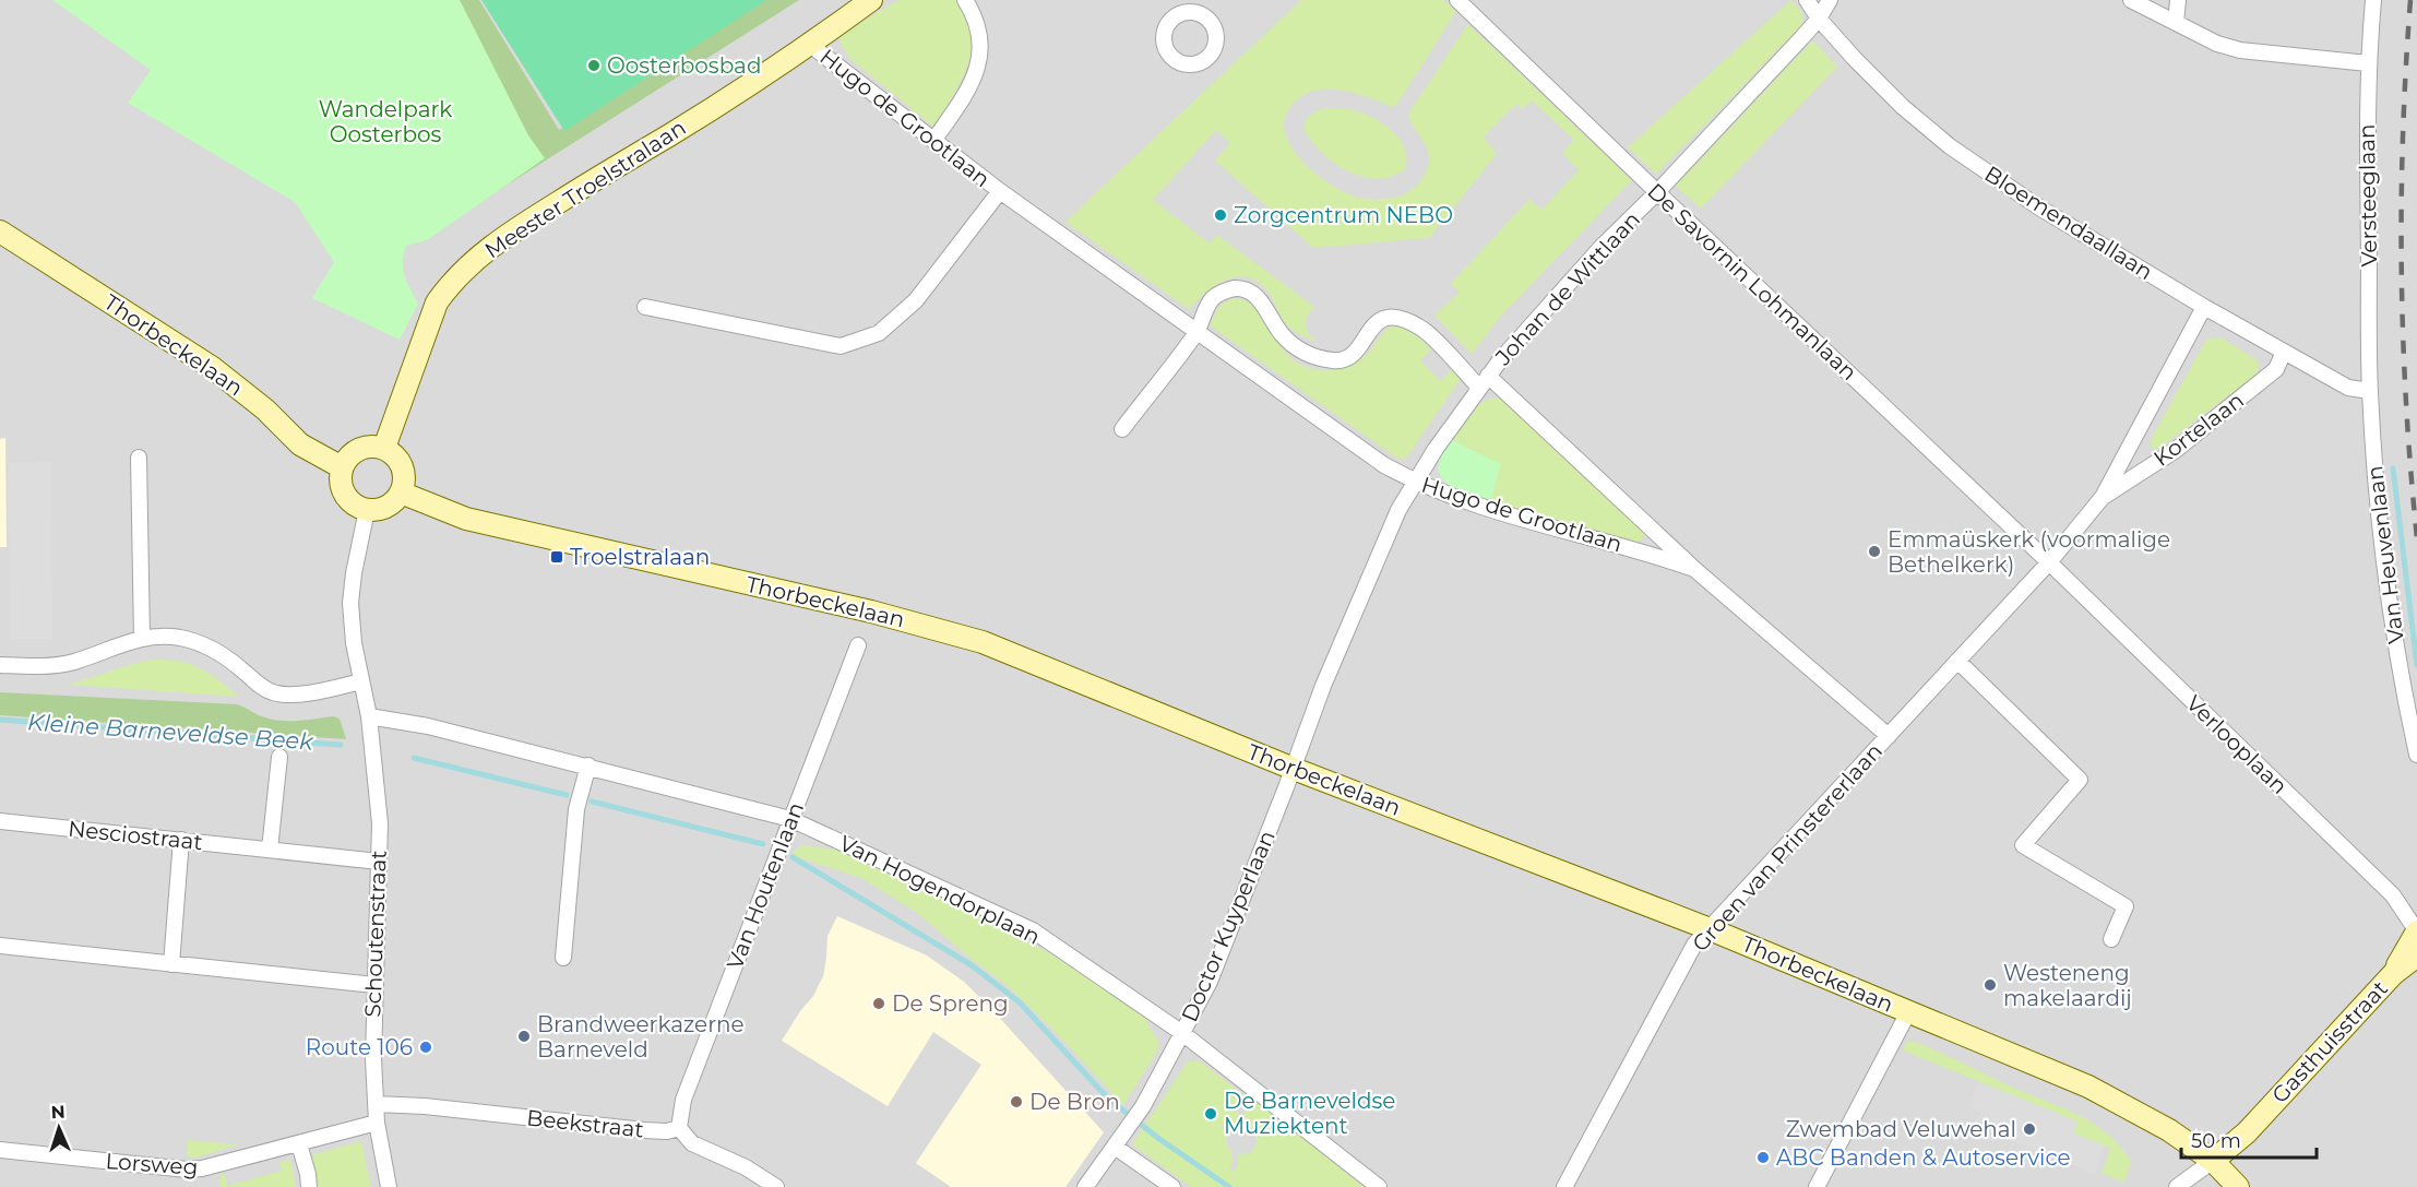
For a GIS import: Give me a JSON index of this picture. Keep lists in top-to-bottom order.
{
  "streets": {
    "main road": ["Meester Troelstralaan", "Thorbeckelaan", "Gasthuisstraat"],
    "street": [
      "Hugo de Grootlaan",
      "Versteeglaan",
      "Bloemendaallaan",
      "De Savornin Lohmanlaan",
      "Johan de Wittlaan",
      "Kortelaan",
      "Van Heuvenlaan",
      "Verlooplaan",
      "Nesciostraat",
      "Groen van Prinstererlaan",
      "Van Houtenlaan",
      "Van Hogendorplaan",
      "Doctor Kuyperlaan",
      "Schoutenstraat",
      "Beekstraat",
      "Lorsweg"
    ]
  },
  "crossings": [
    ["Hugo de Grootlaan", "Meester Troelstralaan"],
    ["Hugo de Grootlaan", "Johan de Wittlaan"],
    ["Hugo de Grootlaan", "Groen van Prinstererlaan"],
    ["Meester Troelstralaan", "Thorbeckelaan"],
    ["Meester Troelstralaan", "Schoutenstraat"],
    ["Versteeglaan", "Bloemendaallaan"],
    ["Versteeglaan", "Van Heuvenlaan"],
    ["Bloemendaallaan", "Johan de Wittlaan"],
    ["Bloemendaallaan", "Kortelaan"],
    ["Bloemendaallaan", "Van Heuvenlaan"],
    ["De Savornin Lohmanlaan", "Johan de Wittlaan"],
    ["De Savornin Lohmanlaan", "Kortelaan"],
    ["De Savornin Lohmanlaan", "Verlooplaan"],
    ["De Savornin Lohmanlaan", "Groen van Prinstererlaan"],
    ["Johan de Wittlaan", "Thorbeckelaan"],
    ["Johan de Wittlaan", "Doctor Kuyperlaan"],
    ["Thorbeckelaan", "Groen van Prinstererlaan"],
    ["Thorbeckelaan", "Doctor Kuyperlaan"],
    ["Thorbeckelaan", "Schoutenstraat"],
    ["Thorbeckelaan", "Gasthuisstraat"],
    ["Kortelaan", "Verlooplaan"],
    ["Kortelaan", "Groen van Prinstererlaan"],
    ["Verlooplaan", "Groen van Prinstererlaan"],
    ["Verlooplaan", "Gasthuisstraat"],
    ["Nesciostraat", "Schoutenstraat"],
    ["Van Houtenlaan", "Van Hogendorplaan"],
    ["Van Houtenlaan", "Beekstraat"],
    ["Van Hogendorplaan", "Doctor Kuyperlaan"],
    ["Van Hogendorplaan", "Schoutenstraat"],
    ["Schoutenstraat", "Beekstraat"],
    ["Schoutenstraat", "Lorsweg"]
  ],
  "water": ["Kleine Barneveldse Beek"],
  "parks": ["Wandelpark Oosterbos"],
  "places": {
    "other": [
      "Oosterbosbad",
      "Zorgcentrum NEBO",
      "Emmaüskerk (voormalige Bethelkerk)",
      "Westeneng makelaardij",
      "De Spreng",
      "Brandweerkazerne Barneveld",
      "Route 106",
      "De Bron",
      "De Barneveldse Muziektent",
      "Zwembad Veluwehal",
      "ABC Banden & Autoservice"
    ],
    "transit": ["Troelstralaan"]
  },
  "scale_bar": "50 m",
  "north": "top"
}
